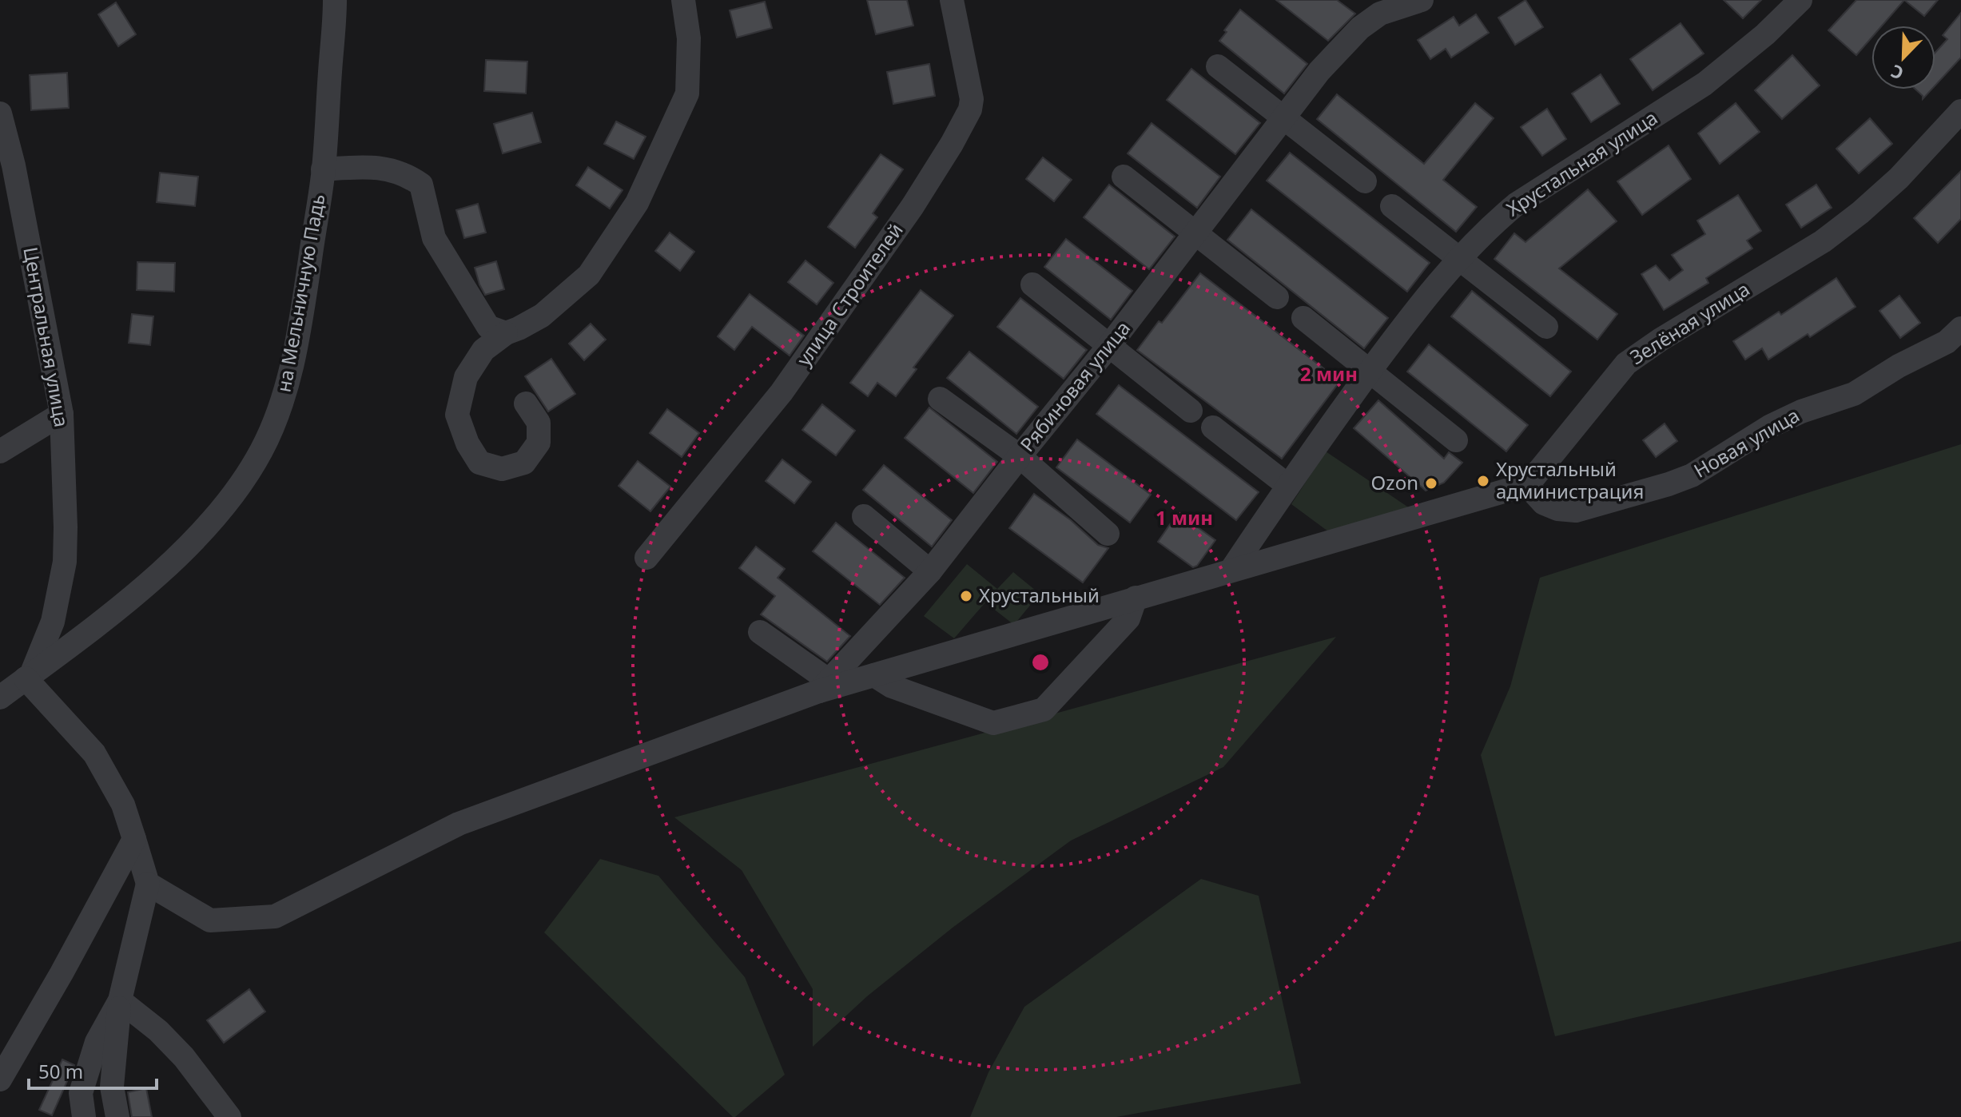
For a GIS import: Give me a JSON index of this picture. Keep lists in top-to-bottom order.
{
  "streets": {
    "street": [
      "Хрустальная улица",
      "на Мельничную Падь",
      "улица Строителей",
      "Зелёная улица",
      "Центральная улица",
      "Рябиновая улица",
      "Новая улица"
    ]
  },
  "crossings": [
    ["Хрустальная улица", "Зелёная улица"],
    ["на Мельничную Падь", "Центральная улица"],
    ["Зелёная улица", "Рябиновая улица"],
    ["Зелёная улица", "Новая улица"]
  ],
  "places": ["Хрустальный администрация", "Ozon", "Хрустальный"],
  "scale_bar": "50 m",
  "north": "bottom left",
  "rings": ["2 мин", "1 мин"]
}
